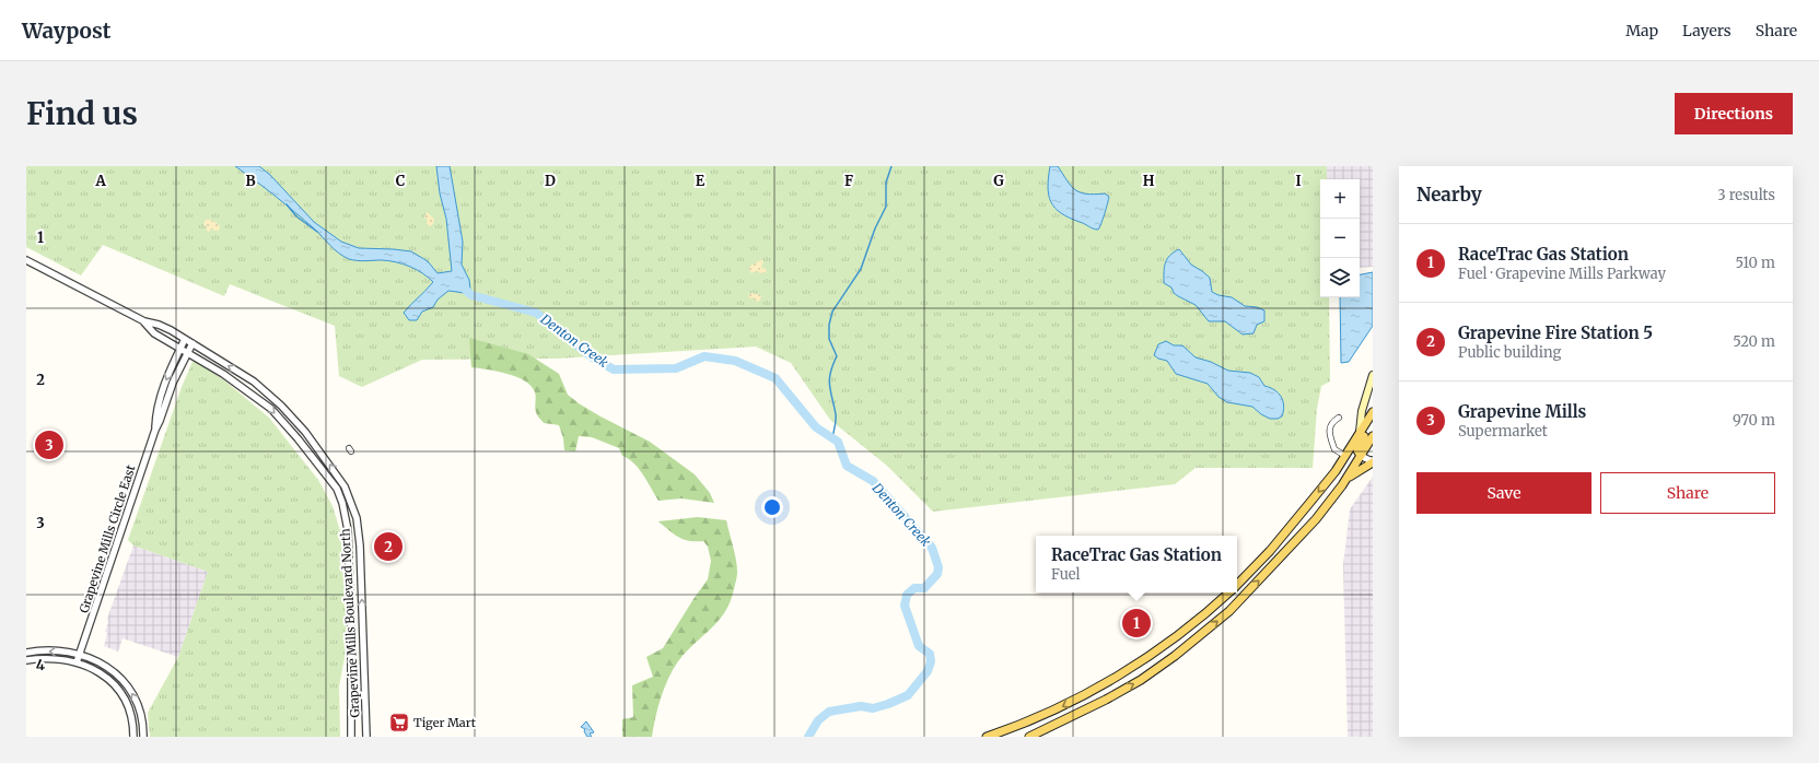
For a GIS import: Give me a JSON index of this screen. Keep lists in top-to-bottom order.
{
  "streets": {
    "street": ["Grapevine Mills Circle East", "Grapevine Mills Boulevard North"]
  },
  "crossings": [
    ["Grapevine Mills Circle East", "Grapevine Mills Boulevard North"]
  ],
  "water": ["Denton Creek"],
  "places": {
    "supermarket": ["Tiger Mart"]
  },
  "page": {
    "header": "Waypost",
    "nav": ["Map", "Layers", "Share"],
    "buttons": [
      "Directions",
      ["Save", "Share"]
    ],
    "title": "Find us",
    "heading": ["Nearby", "3 results"],
    "map_buttons": ["+", "−"],
    "list": [
      {
        "mark": "1",
        "name": "RaceTrac Gas Station",
        "note": "Fuel · Grapevine Mills Parkway",
        "value": "510 m"
      },
      {
        "mark": "2",
        "name": "Grapevine Fire Station 5",
        "note": "Public building",
        "value": "520 m"
      },
      {
        "mark": "3",
        "name": "Grapevine Mills",
        "note": "Supermarket",
        "value": "970 m"
      }
    ],
    "pins": ["3", "2", "1"],
    "popup": ["RaceTrac Gas Station", "Fuel"]
  },
  "grid": {
    "columns": [
      "A",
      "B",
      "C",
      "D",
      "E",
      "F",
      "G",
      "H",
      "I"
    ],
    "rows": [
      "1",
      "2",
      "3",
      "4"
    ]
  }
}
